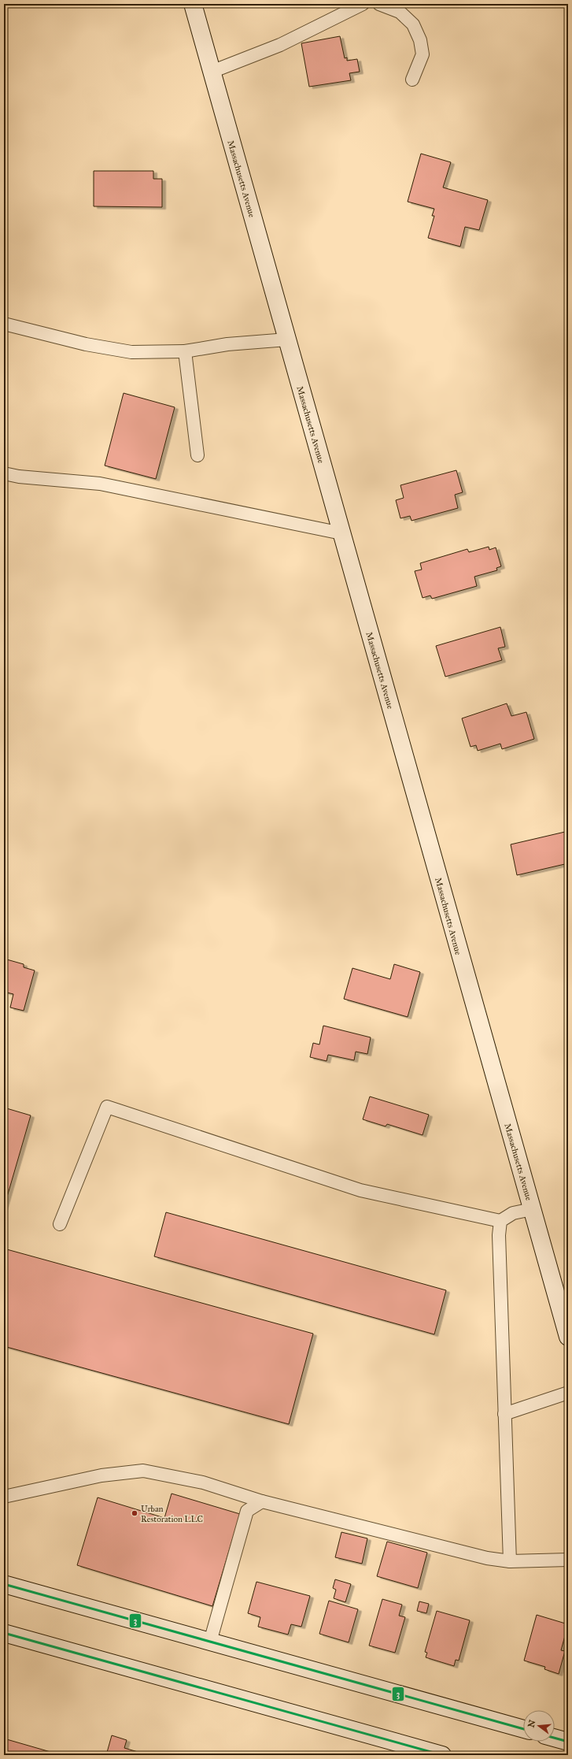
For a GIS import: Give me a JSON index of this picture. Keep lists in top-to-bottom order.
{
  "streets": {
    "main road": ["Massachusetts Avenue"]
  },
  "places": ["Urban Restoration LLC"],
  "lines": ["transit line 3"],
  "north": "left"
}
